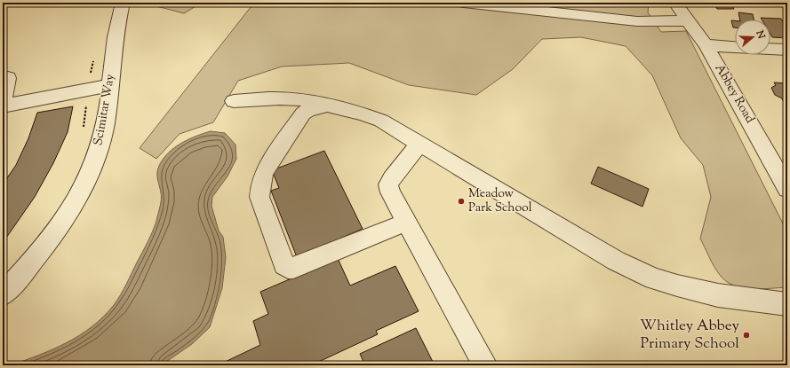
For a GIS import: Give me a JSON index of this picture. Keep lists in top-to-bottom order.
{
  "streets": {
    "street": ["Abbey Road", "Scimitar Way"]
  },
  "places": ["Meadow Park School", "Whitley Abbey Primary School"],
  "north": "right"
}
